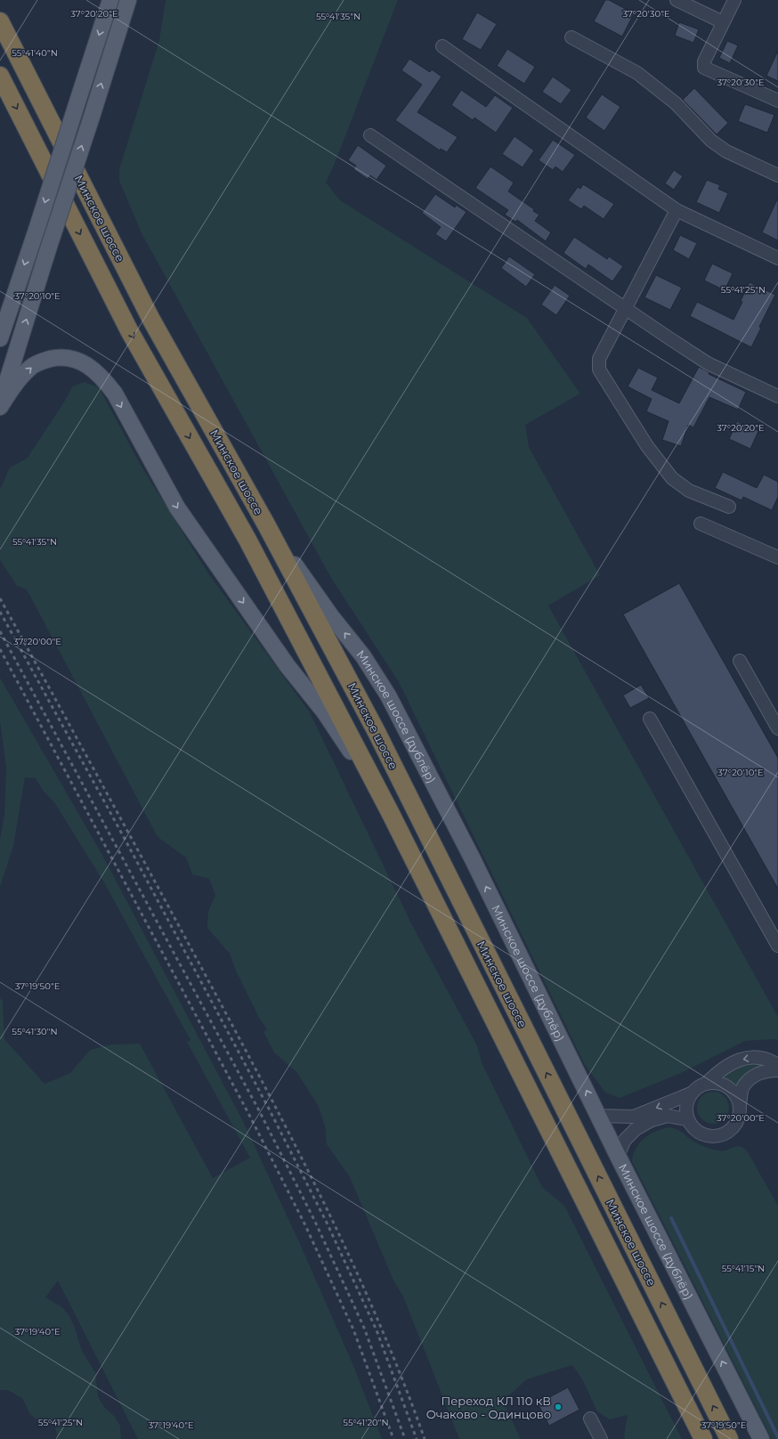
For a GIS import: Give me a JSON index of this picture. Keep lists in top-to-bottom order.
{
  "streets": {
    "highway": ["Минское шоссе"],
    "main road": ["Минское шоссе (дублёр)"]
  },
  "crossings": [
    ["Минское шоссе", "Минское шоссе (дублёр)"]
  ],
  "one_way": ["Минское шоссе (дублёр)"],
  "places": ["Переход КЛ 110 кВ Очаково - Одинцово"],
  "coordinates": [
    "37°20'30\"E",
    "37°20'20\"E",
    "55°41'35\"N",
    "55°41'40\"N",
    "55°41'25\"N",
    "37°20'10\"E",
    "37°20'00\"E",
    "37°19'50\"E",
    "55°41'30\"N",
    "55°41'15\"N",
    "37°19'40\"E",
    "55°41'20\"N"
  ]
}
